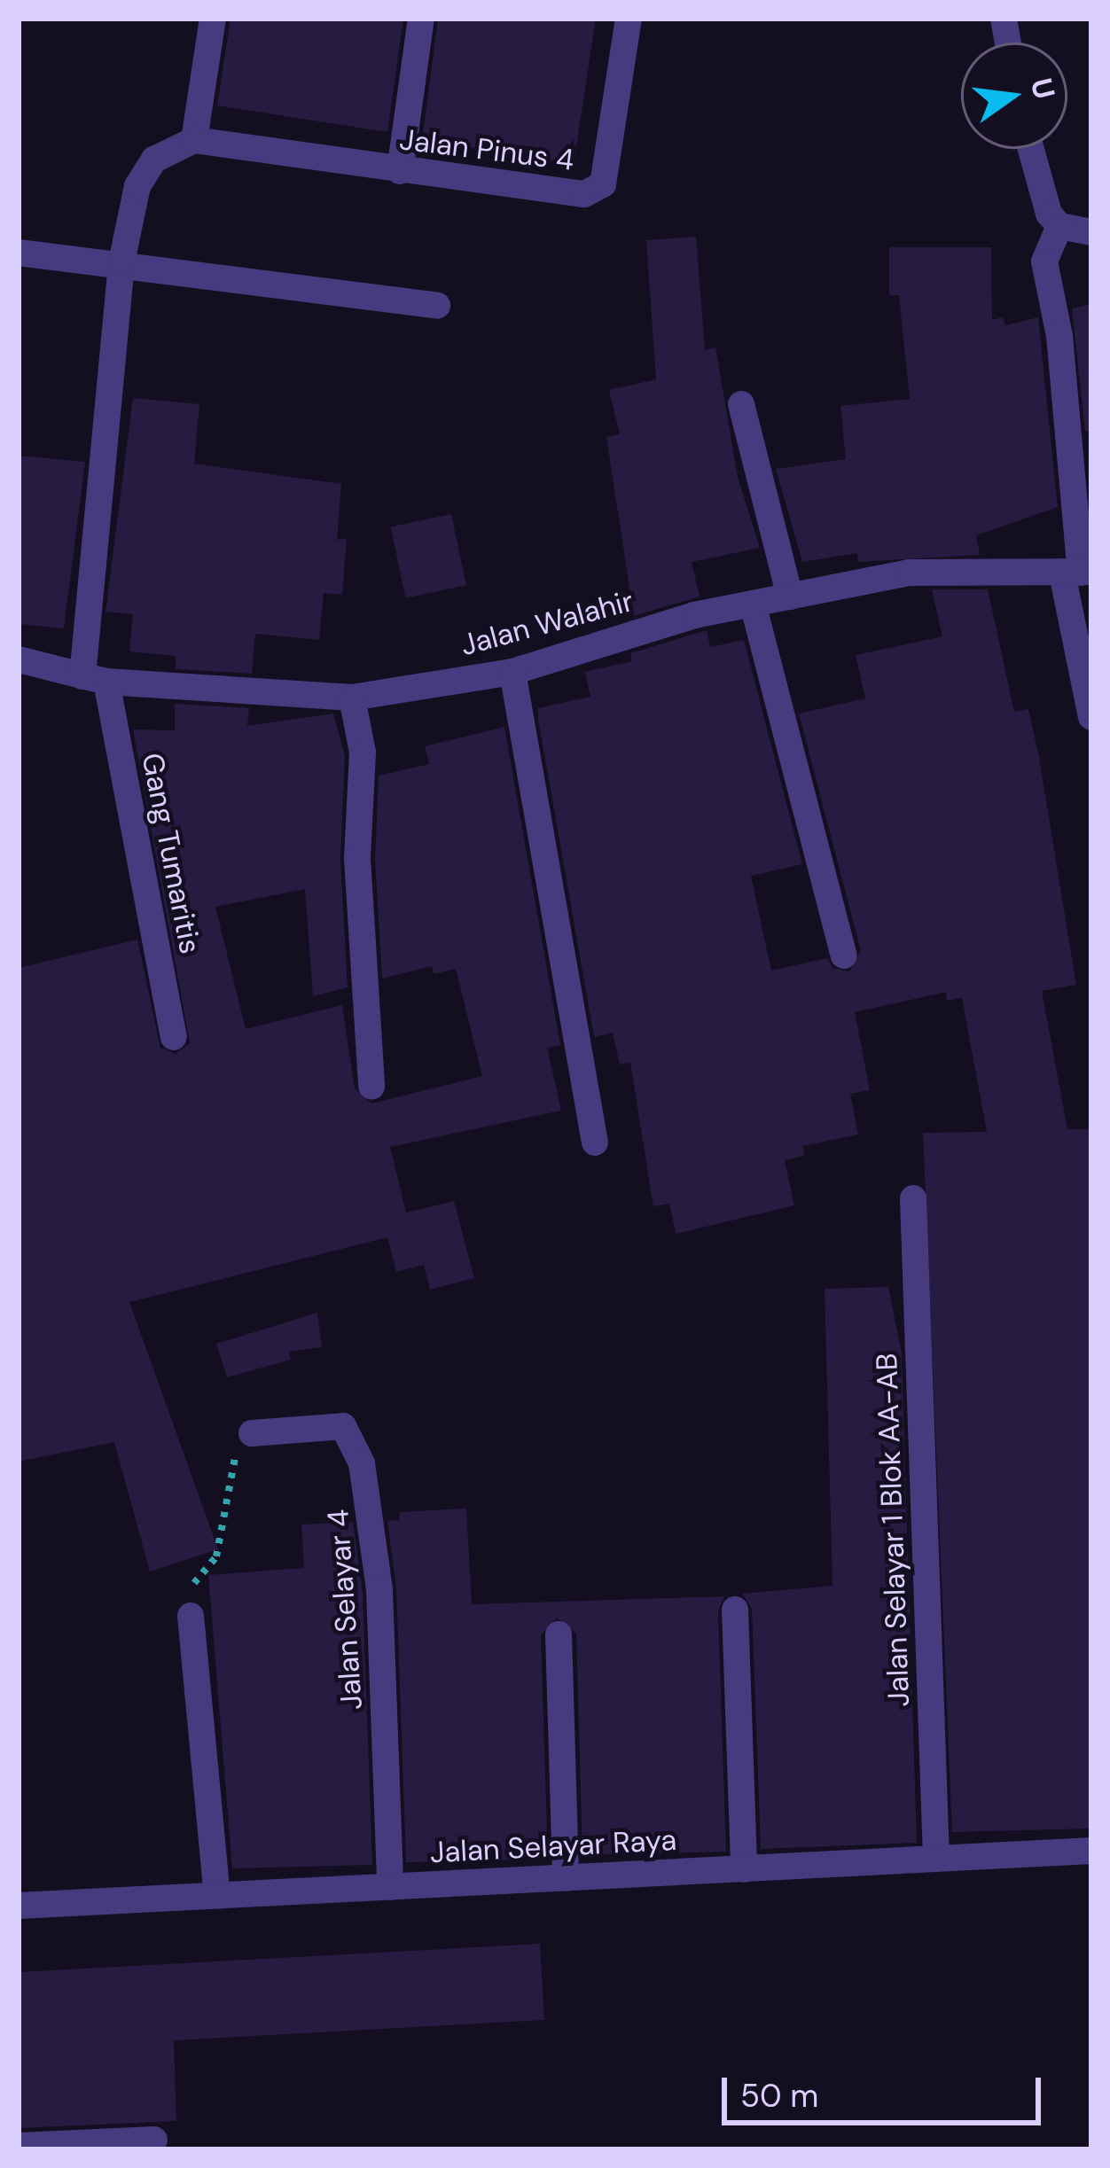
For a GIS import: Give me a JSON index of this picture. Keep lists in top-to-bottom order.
{
  "streets": {
    "street": [
      "Jalan Pinus 4",
      "Jalan Walahir",
      "Gang Tumaritis",
      "Jalan Selayar 1 Blok AA-AB",
      "Jalan Selayar 4",
      "Jalan Selayar Raya"
    ]
  },
  "crossings": [
    ["Jalan Pinus 4", "Gang Tumaritis"],
    ["Jalan Walahir", "Gang Tumaritis"],
    ["Jalan Selayar 1 Blok AA-AB", "Jalan Selayar Raya"],
    ["Jalan Selayar 4", "Jalan Selayar Raya"]
  ],
  "scale_bar": "50 m",
  "north": "right"
}
